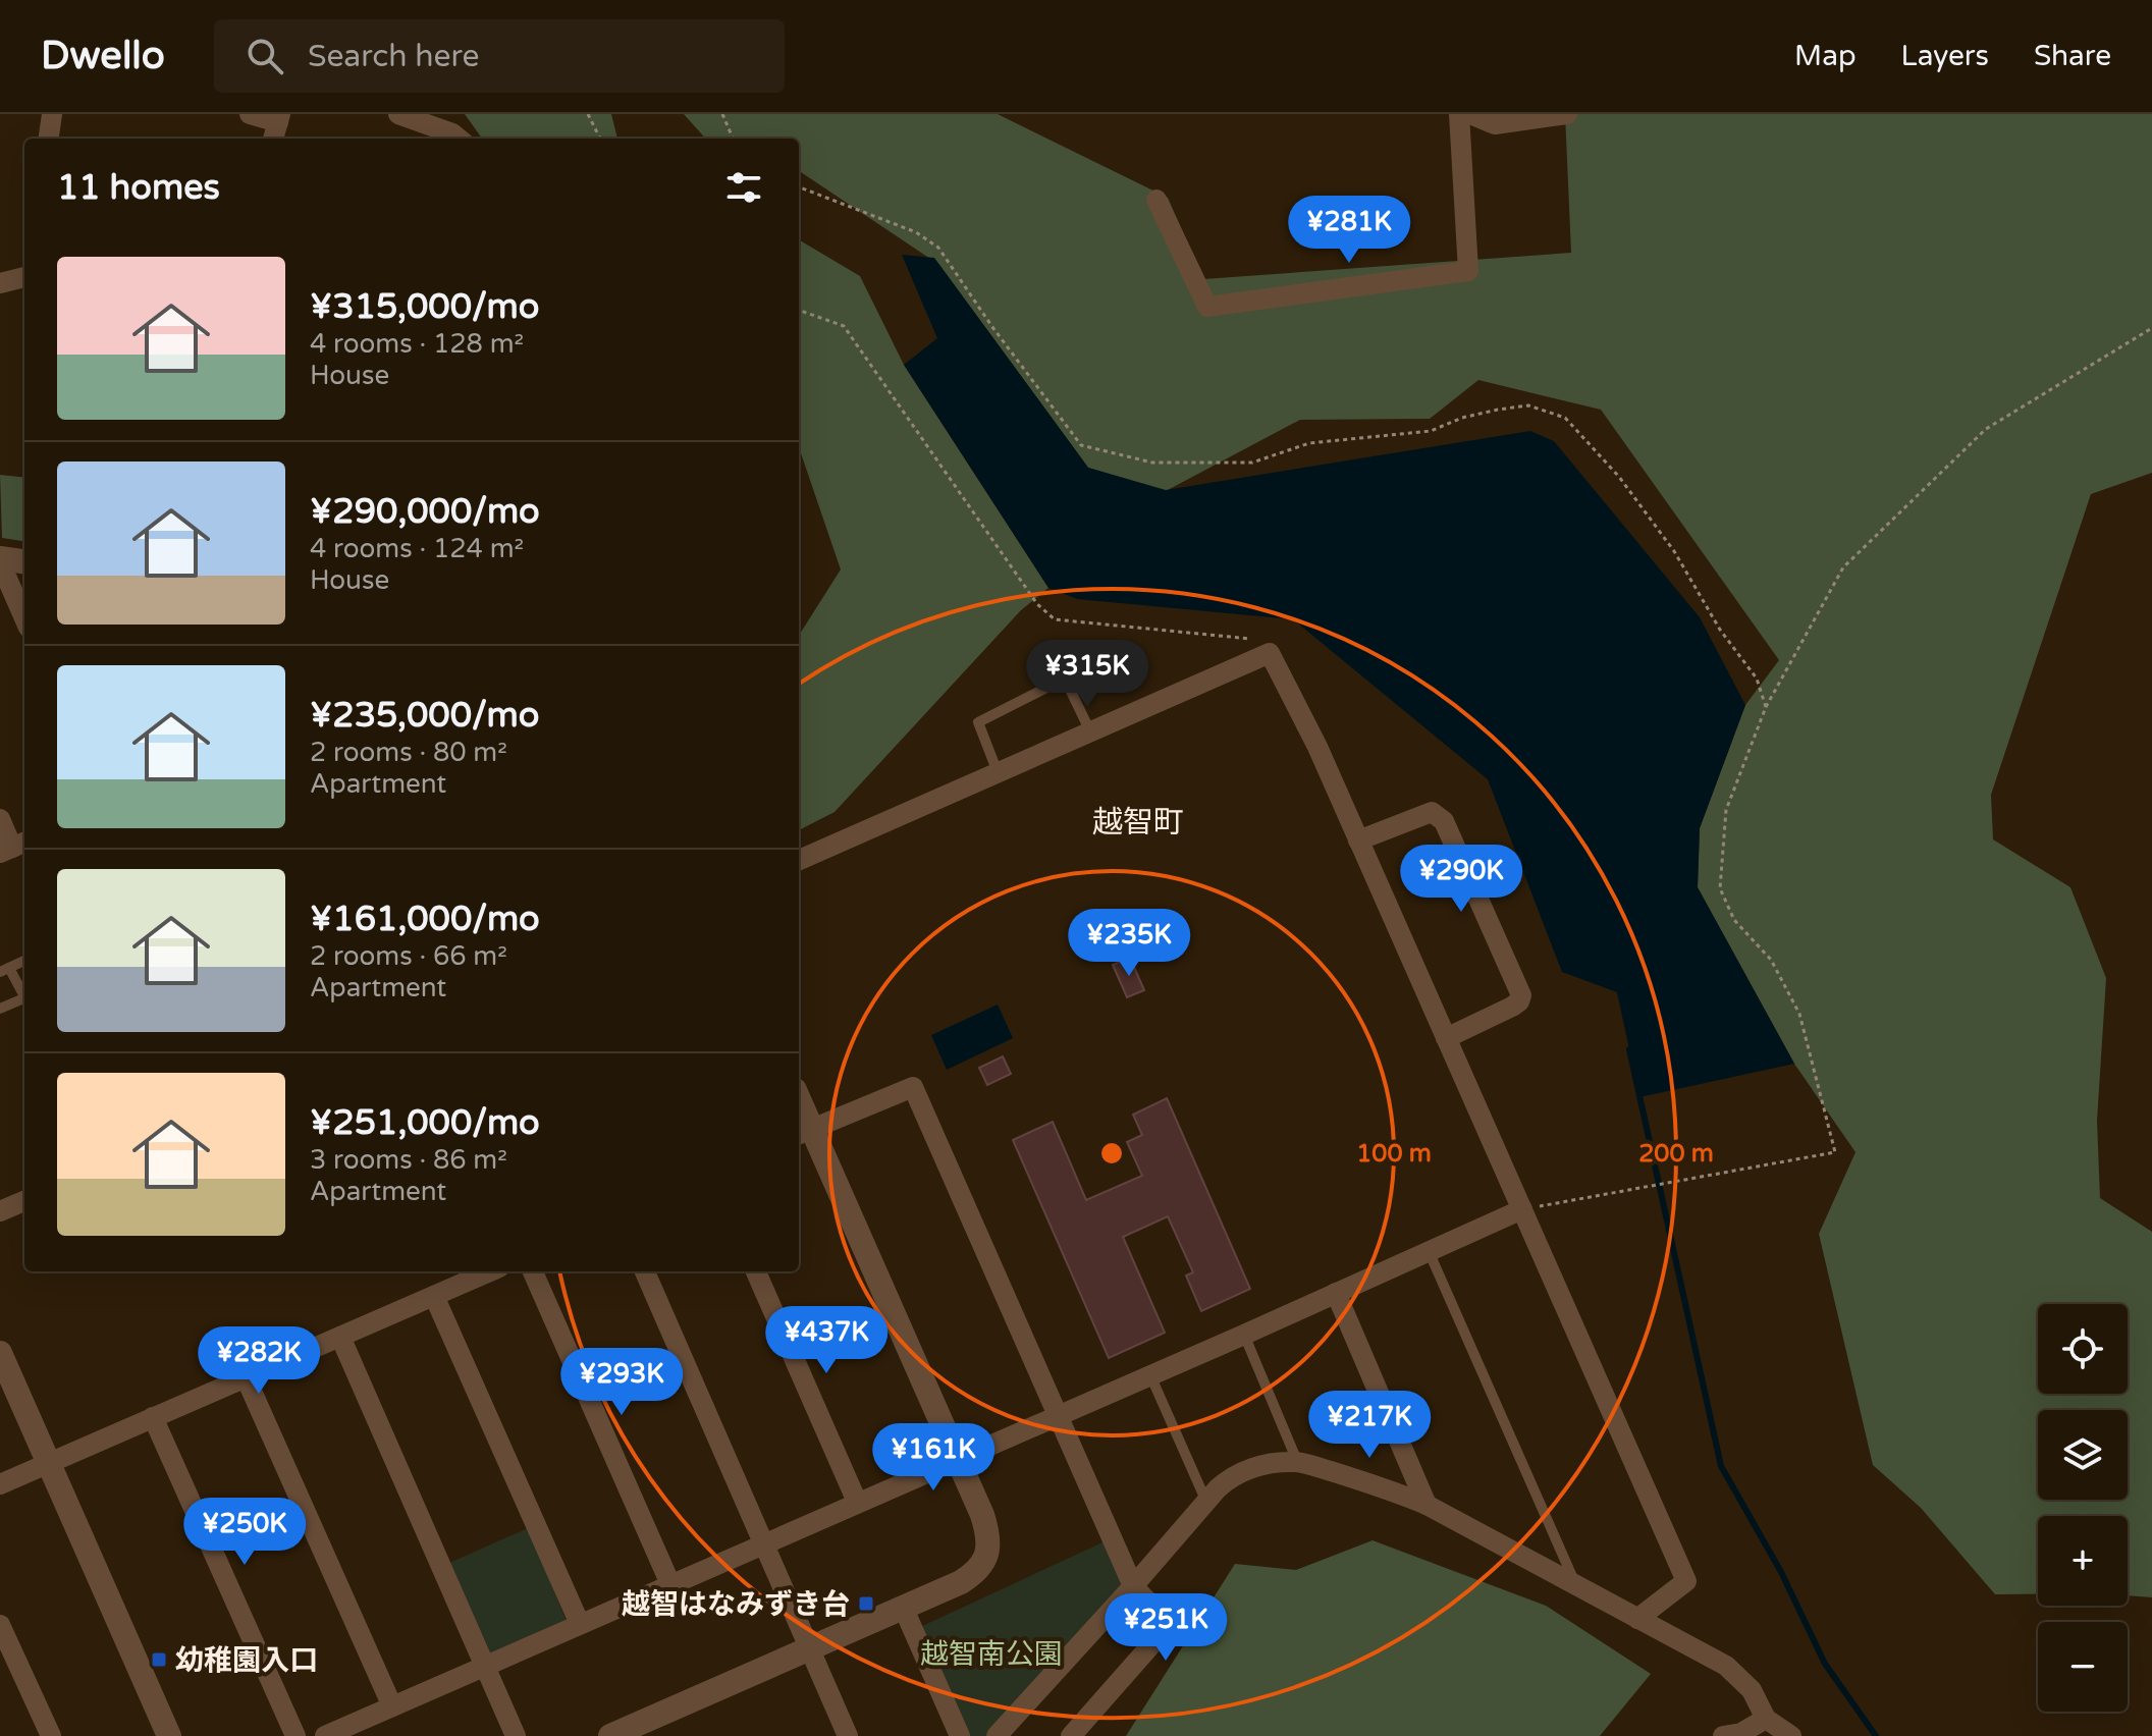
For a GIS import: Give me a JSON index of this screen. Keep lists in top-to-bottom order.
{
  "districts": ["越智町"],
  "parks": ["越智南公園"],
  "places": {
    "transit": ["越智はなみずき台", "幼稚園入口"]
  },
  "page": {
    "header": "Dwello",
    "search": "Search here",
    "nav": ["Map", "Layers", "Share"],
    "heading": "11 homes",
    "price": [
      "¥281K",
      "¥315K",
      "¥290K",
      "¥235K",
      "¥437K",
      "¥282K",
      "¥293K",
      "¥217K",
      "¥161K",
      "¥250K",
      "¥251K"
    ],
    "list": [
      {
        "name": "¥315,000/mo",
        "note": "4 rooms · 128 m² · House"
      },
      {
        "name": "¥290,000/mo",
        "note": "4 rooms · 124 m² · House"
      },
      {
        "name": "¥235,000/mo",
        "note": "2 rooms · 80 m² · Apartment"
      },
      {
        "name": "¥161,000/mo",
        "note": "2 rooms · 66 m² · Apartment"
      },
      {
        "name": "¥251,000/mo",
        "note": "3 rooms · 86 m² · Apartment"
      }
    ],
    "map_buttons": ["+", "−"]
  },
  "rings": ["100 m", "200 m"]
}
